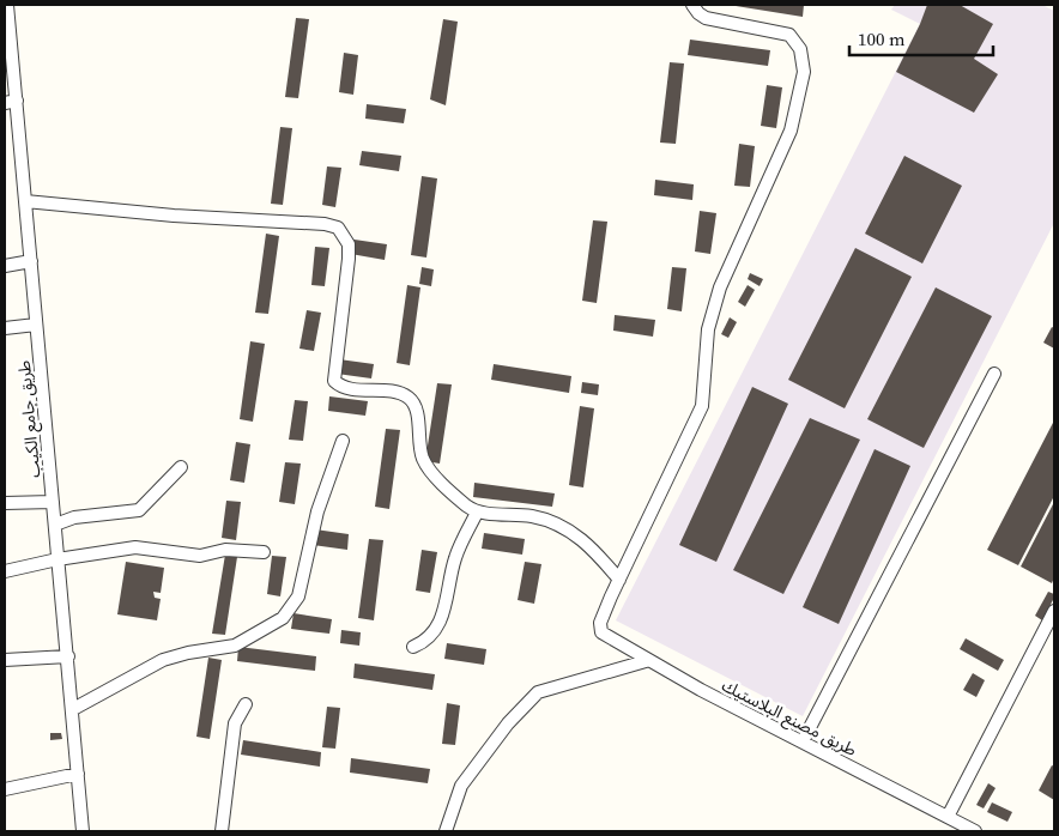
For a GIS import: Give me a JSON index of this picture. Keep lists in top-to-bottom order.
{
  "streets": {
    "street": ["طريق جامع الكيب", "طريق مصنع البلاستيك"]
  },
  "scale_bar": "100 m"
}
